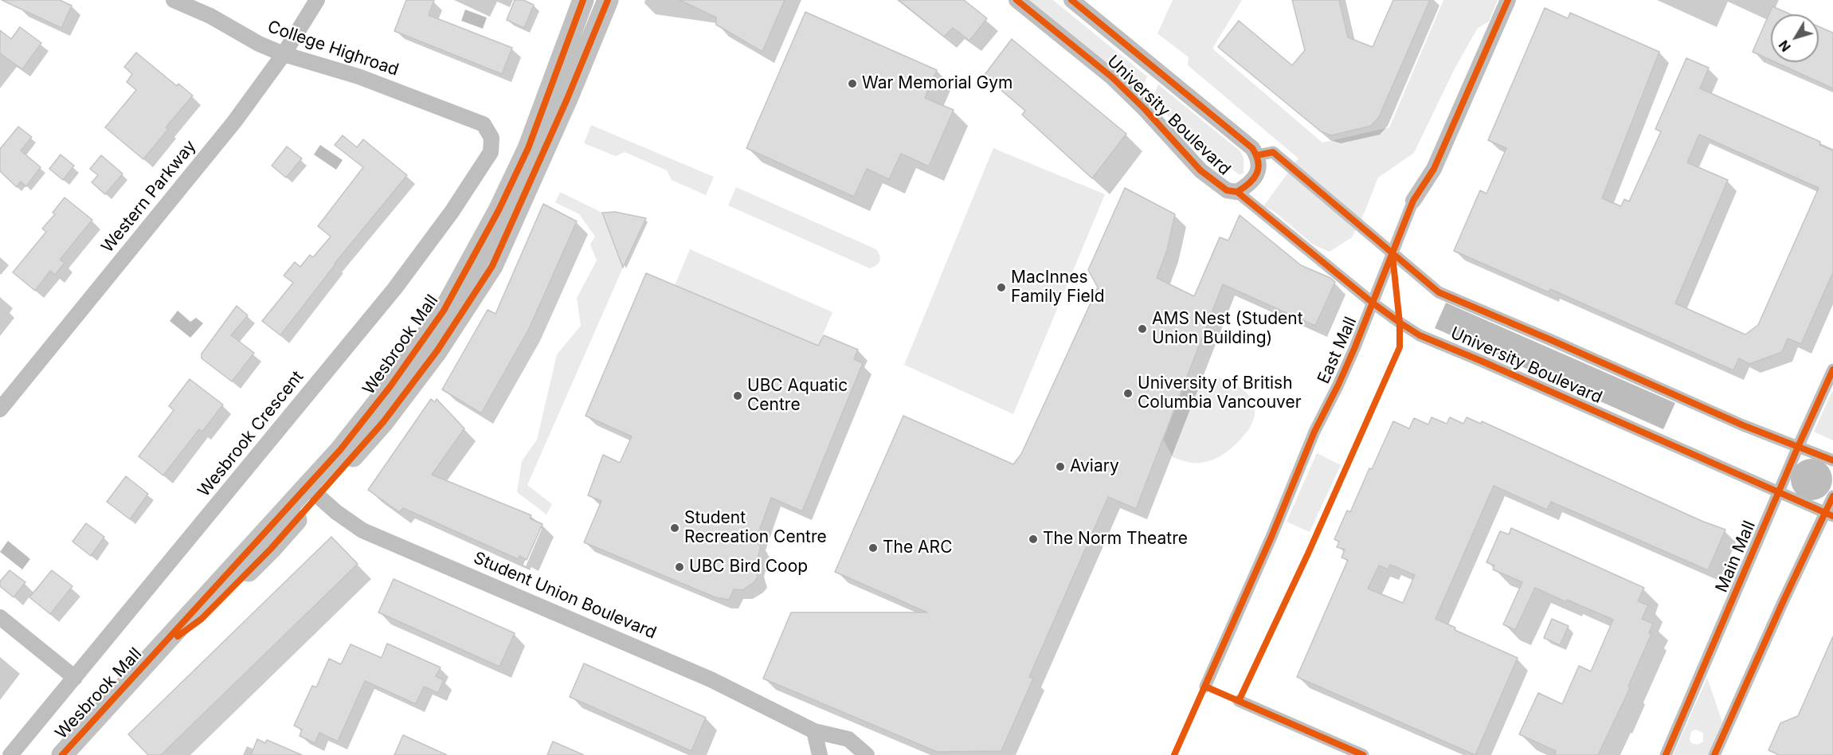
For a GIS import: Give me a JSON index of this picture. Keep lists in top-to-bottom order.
{
  "streets": {
    "main road": ["Wesbrook Mall"],
    "street": [
      "College Highroad",
      "University Boulevard",
      "Western Parkway",
      "East Mall",
      "Wesbrook Crescent",
      "Main Mall",
      "Student Union Boulevard"
    ]
  },
  "crossings": [
    ["College Highroad", "Western Parkway"],
    ["College Highroad", "Wesbrook Crescent"],
    ["University Boulevard", "East Mall"],
    ["University Boulevard", "Main Mall"],
    ["Wesbrook Mall", "Student Union Boulevard"]
  ],
  "places": [
    "War Memorial Gym",
    "MacInnes Family Field",
    "AMS Nest (Student Union Building)",
    "University of British Columbia Vancouver",
    "UBC Aquatic Centre",
    "Aviary",
    "Student Recreation Centre",
    "The Norm Theatre",
    "The ARC",
    "UBC Bird Coop"
  ],
  "north": "bottom left"
}
